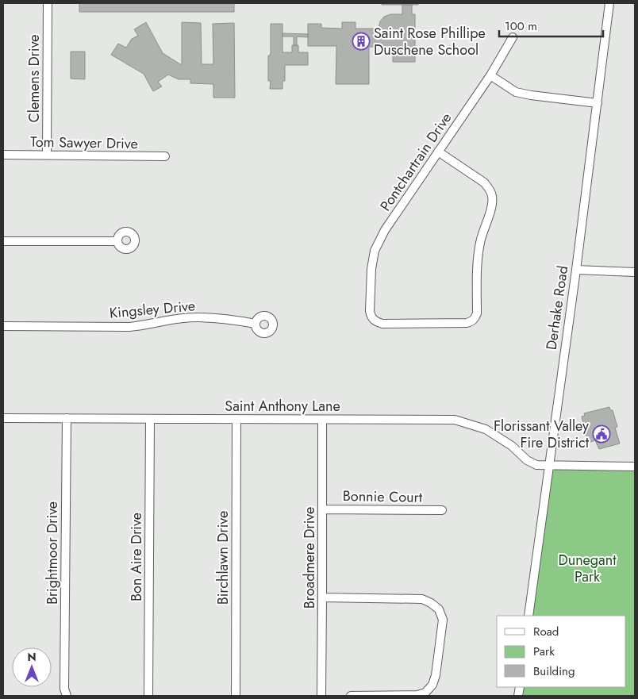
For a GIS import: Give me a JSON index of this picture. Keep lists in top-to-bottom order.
{
  "streets": {
    "street": [
      "Clemens Drive",
      "Tom Sawyer Drive",
      "Pontchartrain Drive",
      "Derhake Road",
      "Kingsley Drive",
      "Saint Anthony Lane",
      "Bonnie Court",
      "Brightmoor Drive",
      "Bon Aire Drive",
      "Birchlawn Drive",
      "Broadmere Drive"
    ]
  },
  "crossings": [
    ["Clemens Drive", "Tom Sawyer Drive"],
    ["Derhake Road", "Saint Anthony Lane"],
    ["Saint Anthony Lane", "Brightmoor Drive"],
    ["Saint Anthony Lane", "Bon Aire Drive"],
    ["Saint Anthony Lane", "Birchlawn Drive"],
    ["Saint Anthony Lane", "Broadmere Drive"],
    ["Bonnie Court", "Broadmere Drive"]
  ],
  "parks": ["Dunegant Park"],
  "places": {
    "building": ["Saint Rose Phillipe Duschene School"],
    "public building": ["Florissant Valley Fire District"]
  },
  "legend": ["Road", "Park", "Building"],
  "scale_bar": "100 m",
  "north": "top"
}
